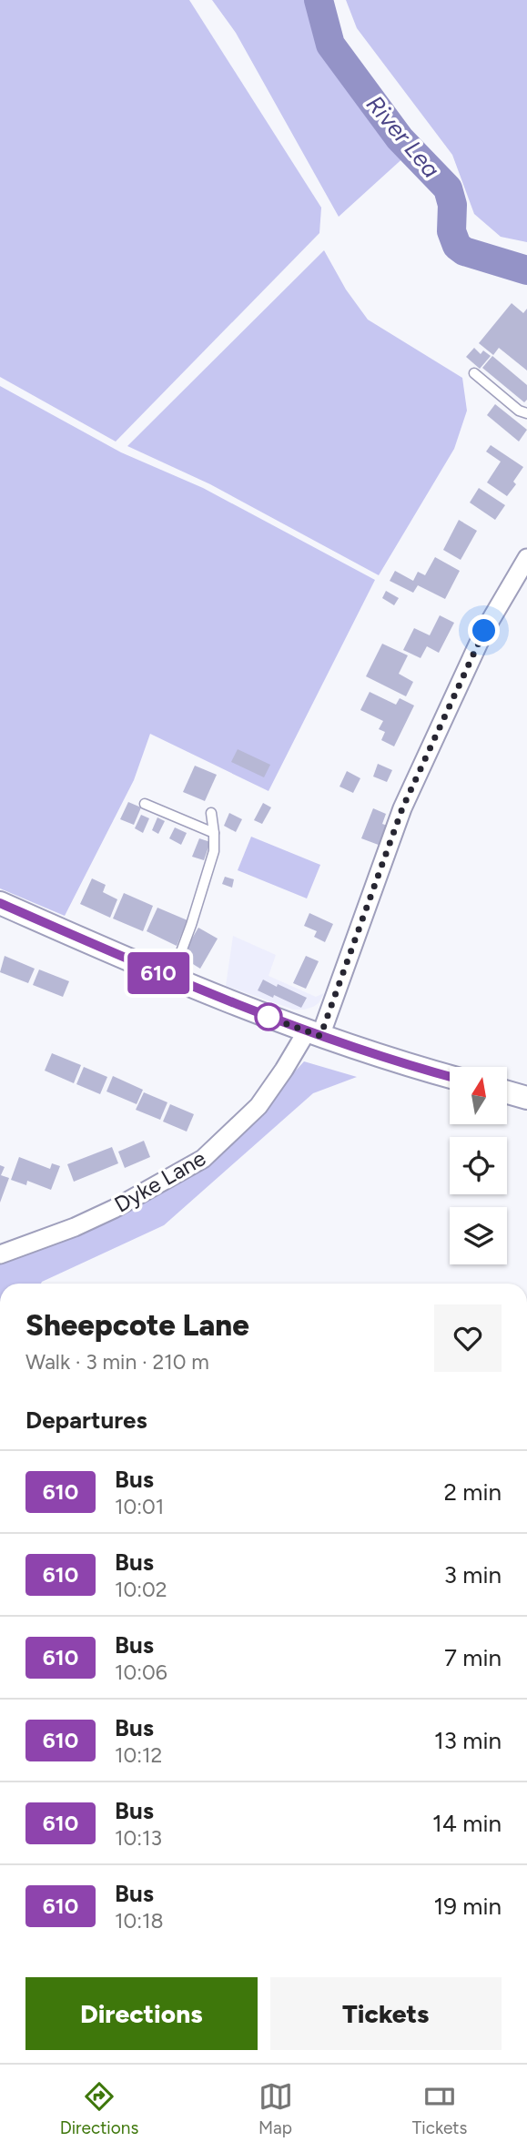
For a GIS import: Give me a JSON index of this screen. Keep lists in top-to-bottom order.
{
  "streets": {
    "street": ["Dyke Lane"]
  },
  "water": ["River Lea"],
  "lines": ["bus line 610"],
  "north": "top",
  "page": {
    "on_map": "610",
    "heading": [
      ["Sheepcote Lane", "Walk · 3 min · 210 m"],
      "Departures"
    ],
    "list": [
      {
        "mark": "610",
        "name": "Bus",
        "note": "10:01",
        "value": "2 min"
      },
      {
        "mark": "610",
        "name": "Bus",
        "note": "10:02",
        "value": "3 min"
      },
      {
        "mark": "610",
        "name": "Bus",
        "note": "10:06",
        "value": "7 min"
      },
      {
        "mark": "610",
        "name": "Bus",
        "note": "10:12",
        "value": "13 min"
      },
      {
        "mark": "610",
        "name": "Bus",
        "note": "10:13",
        "value": "14 min"
      },
      {
        "mark": "610",
        "name": "Bus",
        "note": "10:18",
        "value": "19 min"
      }
    ],
    "buttons": ["Directions", "Tickets"],
    "tabs": ["Directions", "Map", "Tickets"]
  }
}
